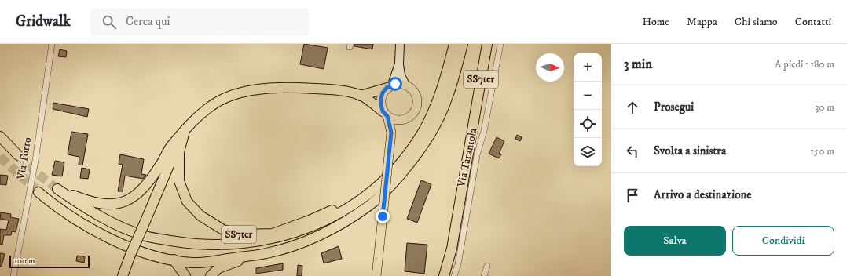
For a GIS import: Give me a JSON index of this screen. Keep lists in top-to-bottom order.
{
  "streets": {
    "highway": ["SS7ter"],
    "street": ["Via Tarantola", "Via Torro"]
  },
  "scale_bar": "100 m",
  "north": "right",
  "page": {
    "header": "Gridwalk",
    "search": "Cerca qui",
    "nav": [
      "Home",
      "Mappa",
      "Chi siamo",
      "Contatti"
    ],
    "heading": ["3 min", "A piedi · 180 m"],
    "map_buttons": ["+", "−"],
    "list": [
      ["Prosegui", "30 m"],
      ["Svolta a sinistra", "150 m"],
      "Arrivo a destinazione"
    ],
    "buttons": ["Salva", "Condividi"],
    "scale": "100 m"
  }
}
